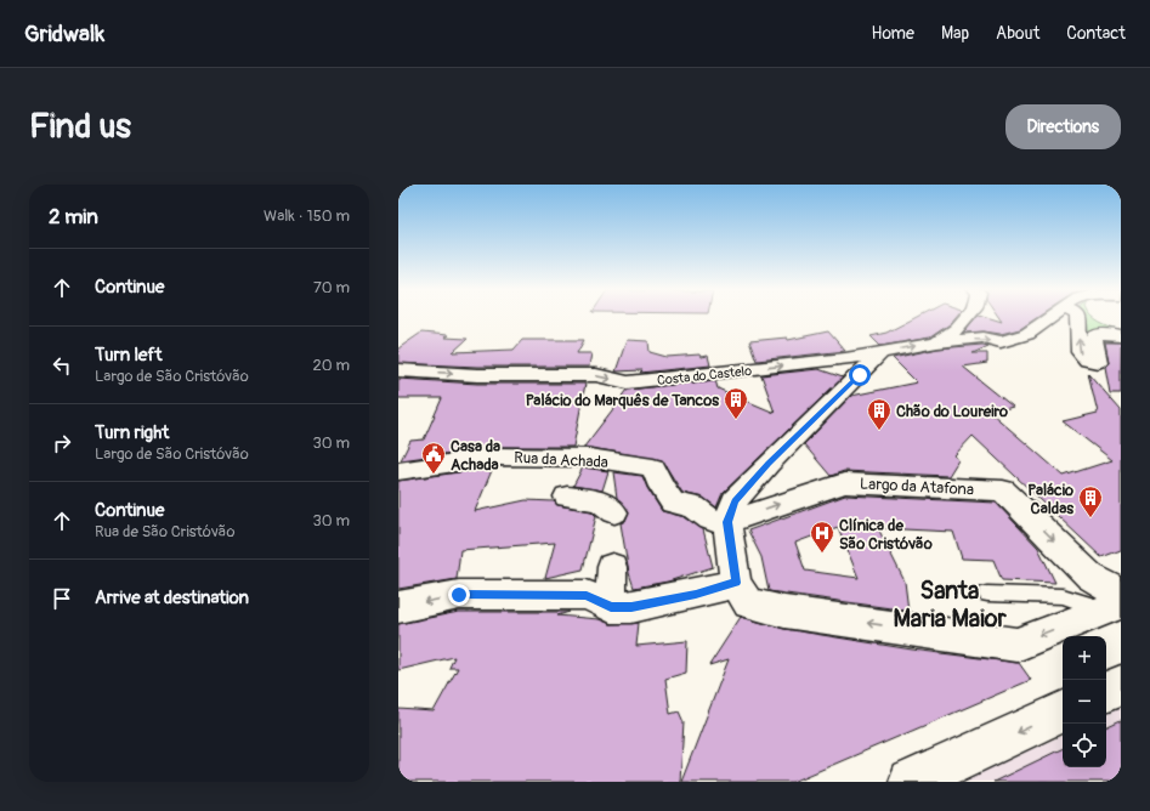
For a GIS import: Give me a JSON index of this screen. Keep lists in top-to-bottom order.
{
  "streets": {
    "street": ["Costa do Castelo", "Rua da Achada", "Largo da Atafona"]
  },
  "crossings": [
    ["Rua da Achada", "Largo da Atafona"]
  ],
  "districts": ["Santa Maria Maior"],
  "places": {
    "building": ["Palácio do Marquês de Tancos", "Chão do Loureiro", "Palácio Caldas"],
    "public building": ["Casa da Achada"],
    "hospital": ["Clínica de São Cristóvão"]
  },
  "page": {
    "header": "Gridwalk",
    "nav": [
      "Home",
      "Map",
      "About",
      "Contact"
    ],
    "buttons": "Directions",
    "title": "Find us",
    "heading": ["2 min", "Walk · 150 m"],
    "list": [
      ["Continue", "70 m"],
      ["Turn left", "Largo de São Cristóvão", "20 m"],
      ["Turn right", "Largo de São Cristóvão", "30 m"],
      ["Continue", "Rua de São Cristóvão", "30 m"],
      "Arrive at destination"
    ],
    "map_buttons": ["+", "−"]
  }
}
